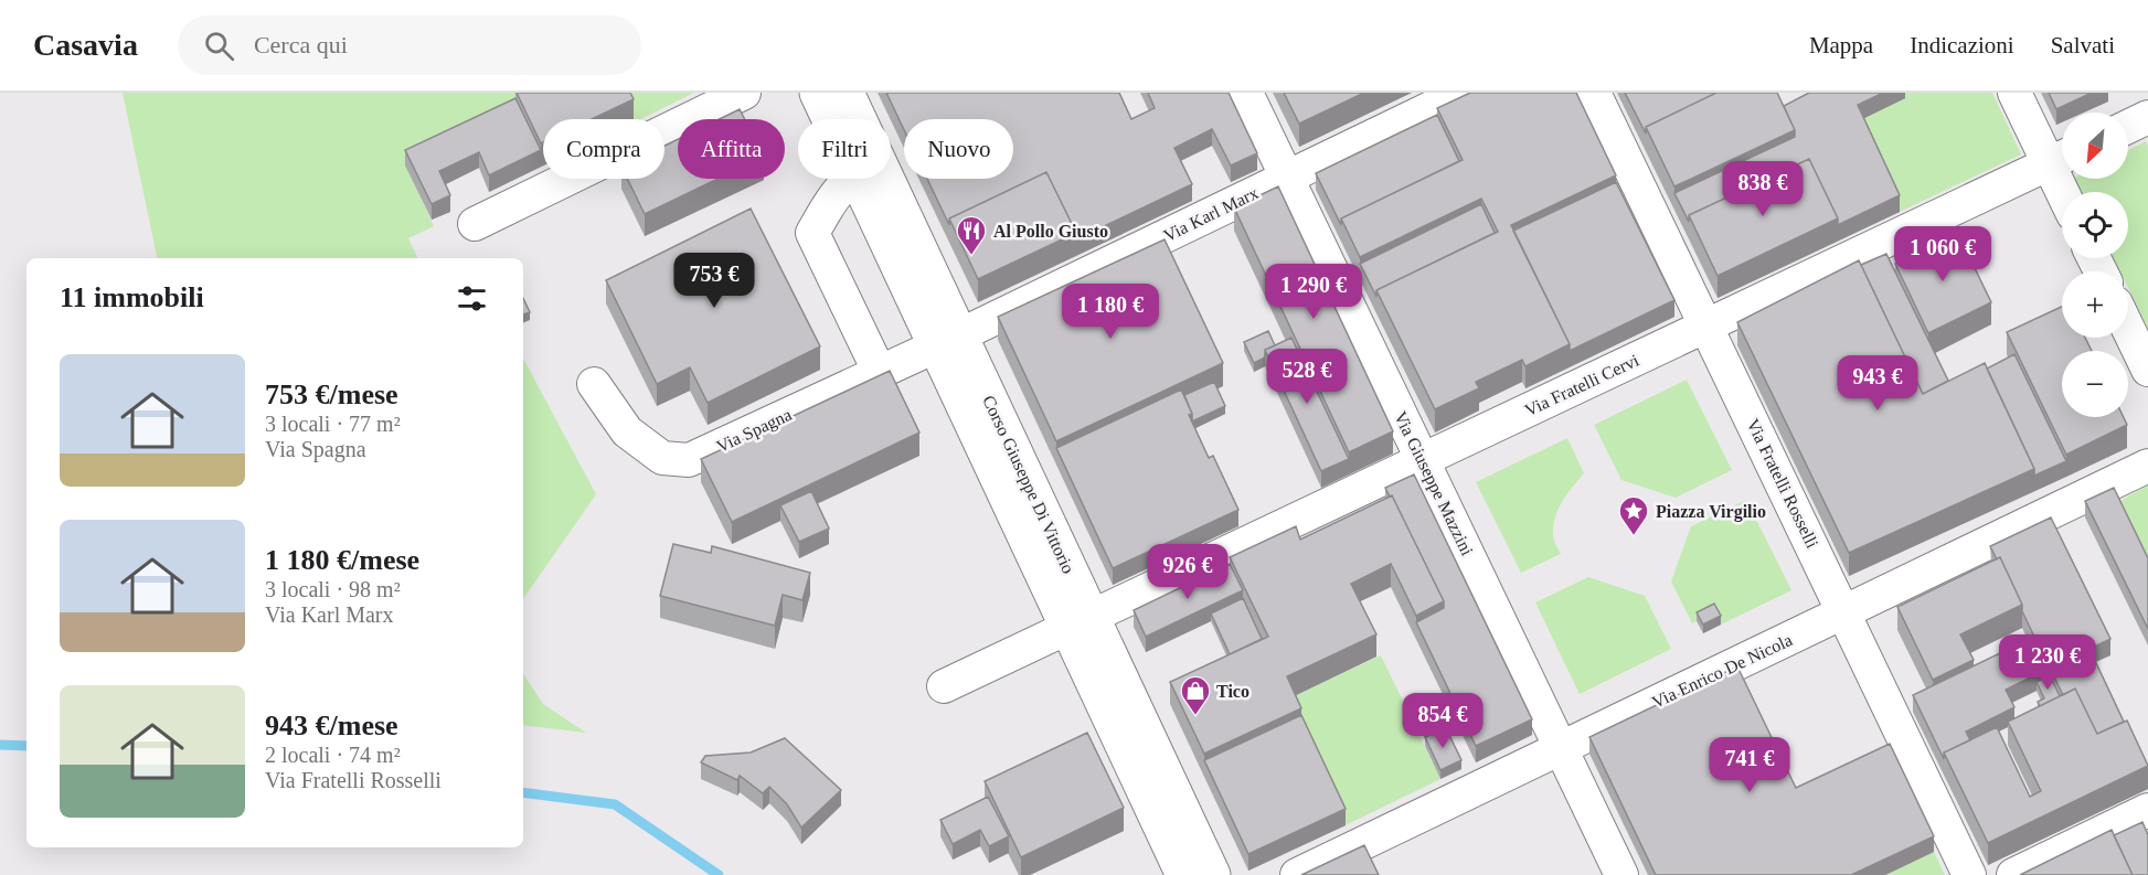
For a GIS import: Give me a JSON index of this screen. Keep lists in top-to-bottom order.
{
  "streets": {
    "main road": ["Corso Giuseppe Di Vittorio"],
    "street": [
      "Via Karl Marx",
      "Via Fratelli Cervi",
      "Via Spagna",
      "Via Giuseppe Mazzini",
      "Via Fratelli Rosselli",
      "Via Enrico De Nicola"
    ]
  },
  "crossings": [
    ["Via Karl Marx", "Via Spagna"],
    ["Via Karl Marx", "Via Giuseppe Mazzini"],
    ["Via Karl Marx", "Corso Giuseppe Di Vittorio"],
    ["Via Fratelli Cervi", "Via Giuseppe Mazzini"],
    ["Via Fratelli Cervi", "Via Fratelli Rosselli"],
    ["Via Fratelli Cervi", "Corso Giuseppe Di Vittorio"],
    ["Via Spagna", "Corso Giuseppe Di Vittorio"],
    ["Via Giuseppe Mazzini", "Via Enrico De Nicola"],
    ["Via Fratelli Rosselli", "Via Enrico De Nicola"]
  ],
  "places": {
    "restaurant": ["Al Pollo Giusto"],
    "place": ["Piazza Virgilio"],
    "shop": ["Tico"]
  },
  "north": "bottom left",
  "page": {
    "header": "Casavia",
    "search": "Cerca qui",
    "nav": ["Mappa", "Indicazioni", "Salvati"],
    "map_buttons": ["+", "−"],
    "chip": [
      "Compra",
      "Affitta",
      "Filtri",
      "Nuovo"
    ],
    "price": [
      "838 €",
      "1 060 €",
      "753 €",
      "1 290 €",
      "1 180 €",
      "528 €",
      "943 €",
      "926 €",
      "1 230 €",
      "854 €",
      "741 €"
    ],
    "heading": "11 immobili",
    "list": [
      {
        "name": "753 €/mese",
        "note": "3 locali · 77 m² · Via Spagna"
      },
      {
        "name": "1 180 €/mese",
        "note": "3 locali · 98 m² · Via Karl Marx"
      },
      {
        "name": "943 €/mese",
        "note": "2 locali · 74 m² · Via Fratelli Rosselli"
      }
    ]
  }
}
